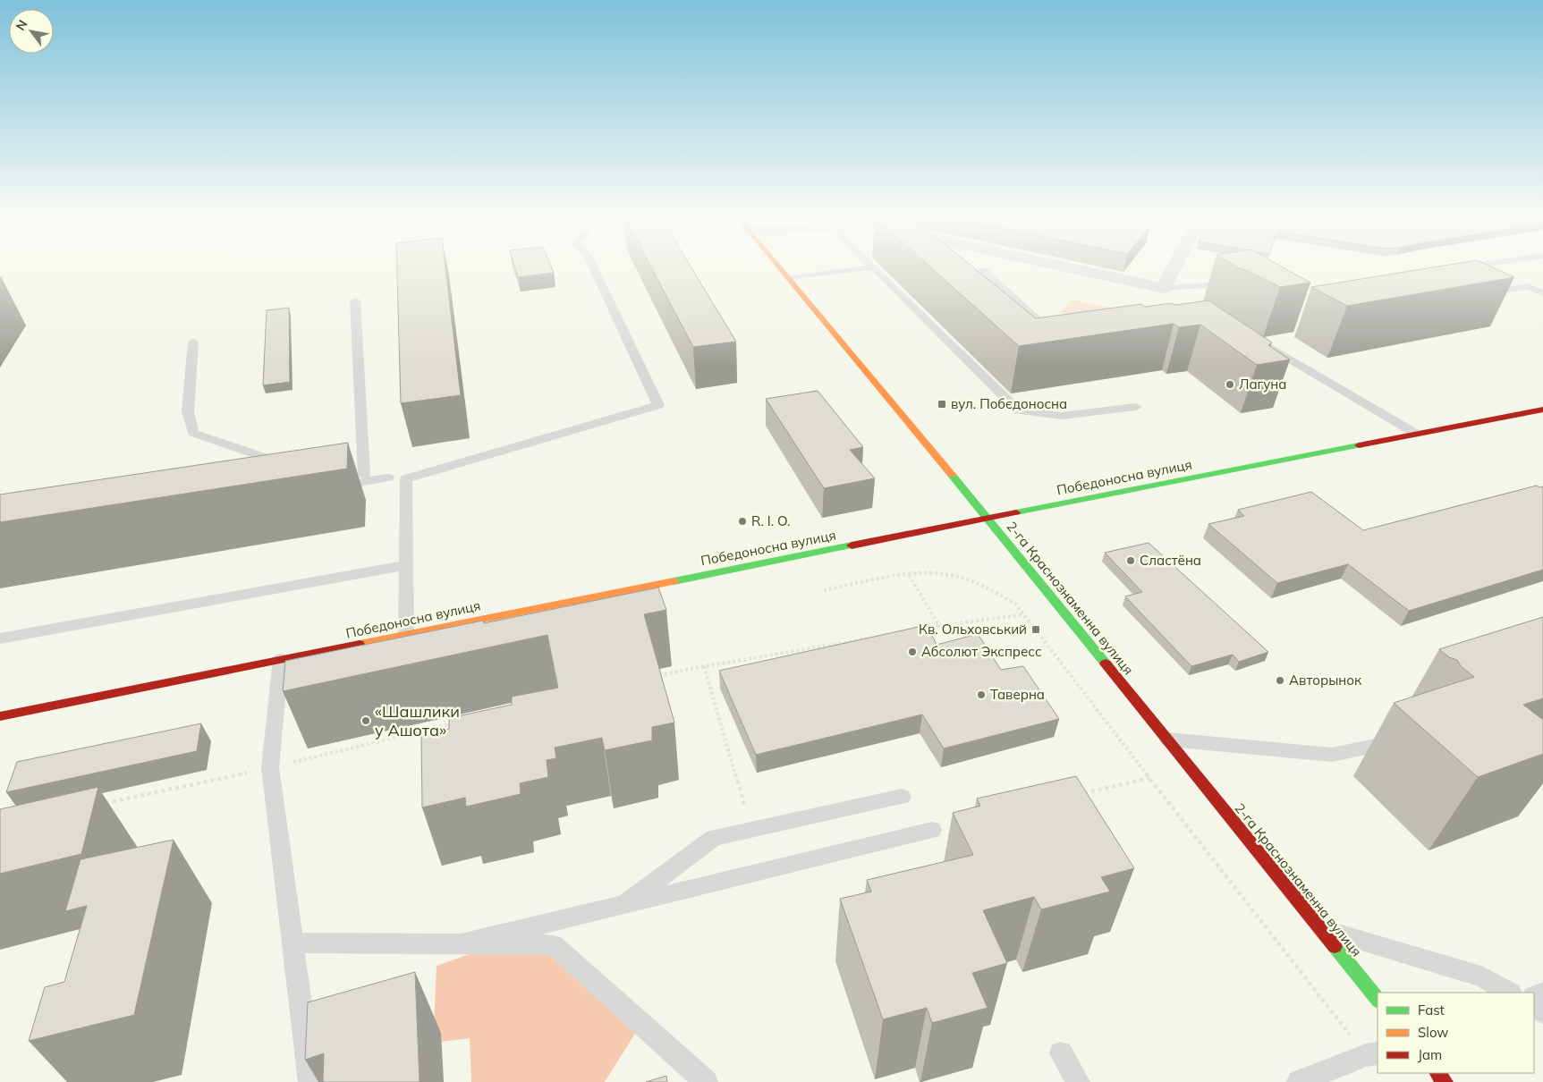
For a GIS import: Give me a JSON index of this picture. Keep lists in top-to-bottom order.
{
  "streets": {
    "street": ["Победоносна вулиця", "2-га Краснознаменна вулиця"]
  },
  "crossings": [
    ["Победоносна вулиця", "2-га Краснознаменна вулиця"]
  ],
  "places": {
    "other": [
      "Лагуна",
      "R. I. O.",
      "Сластёна",
      "Абсолют Экспресс",
      "Авторынок",
      "Таверна",
      "«Шашлики у Ашота»"
    ],
    "transit": ["вул. Побєдоносна", "Кв. Ольховський"]
  },
  "legend": ["Fast", "Slow", "Jam"],
  "north": "top left"
}
